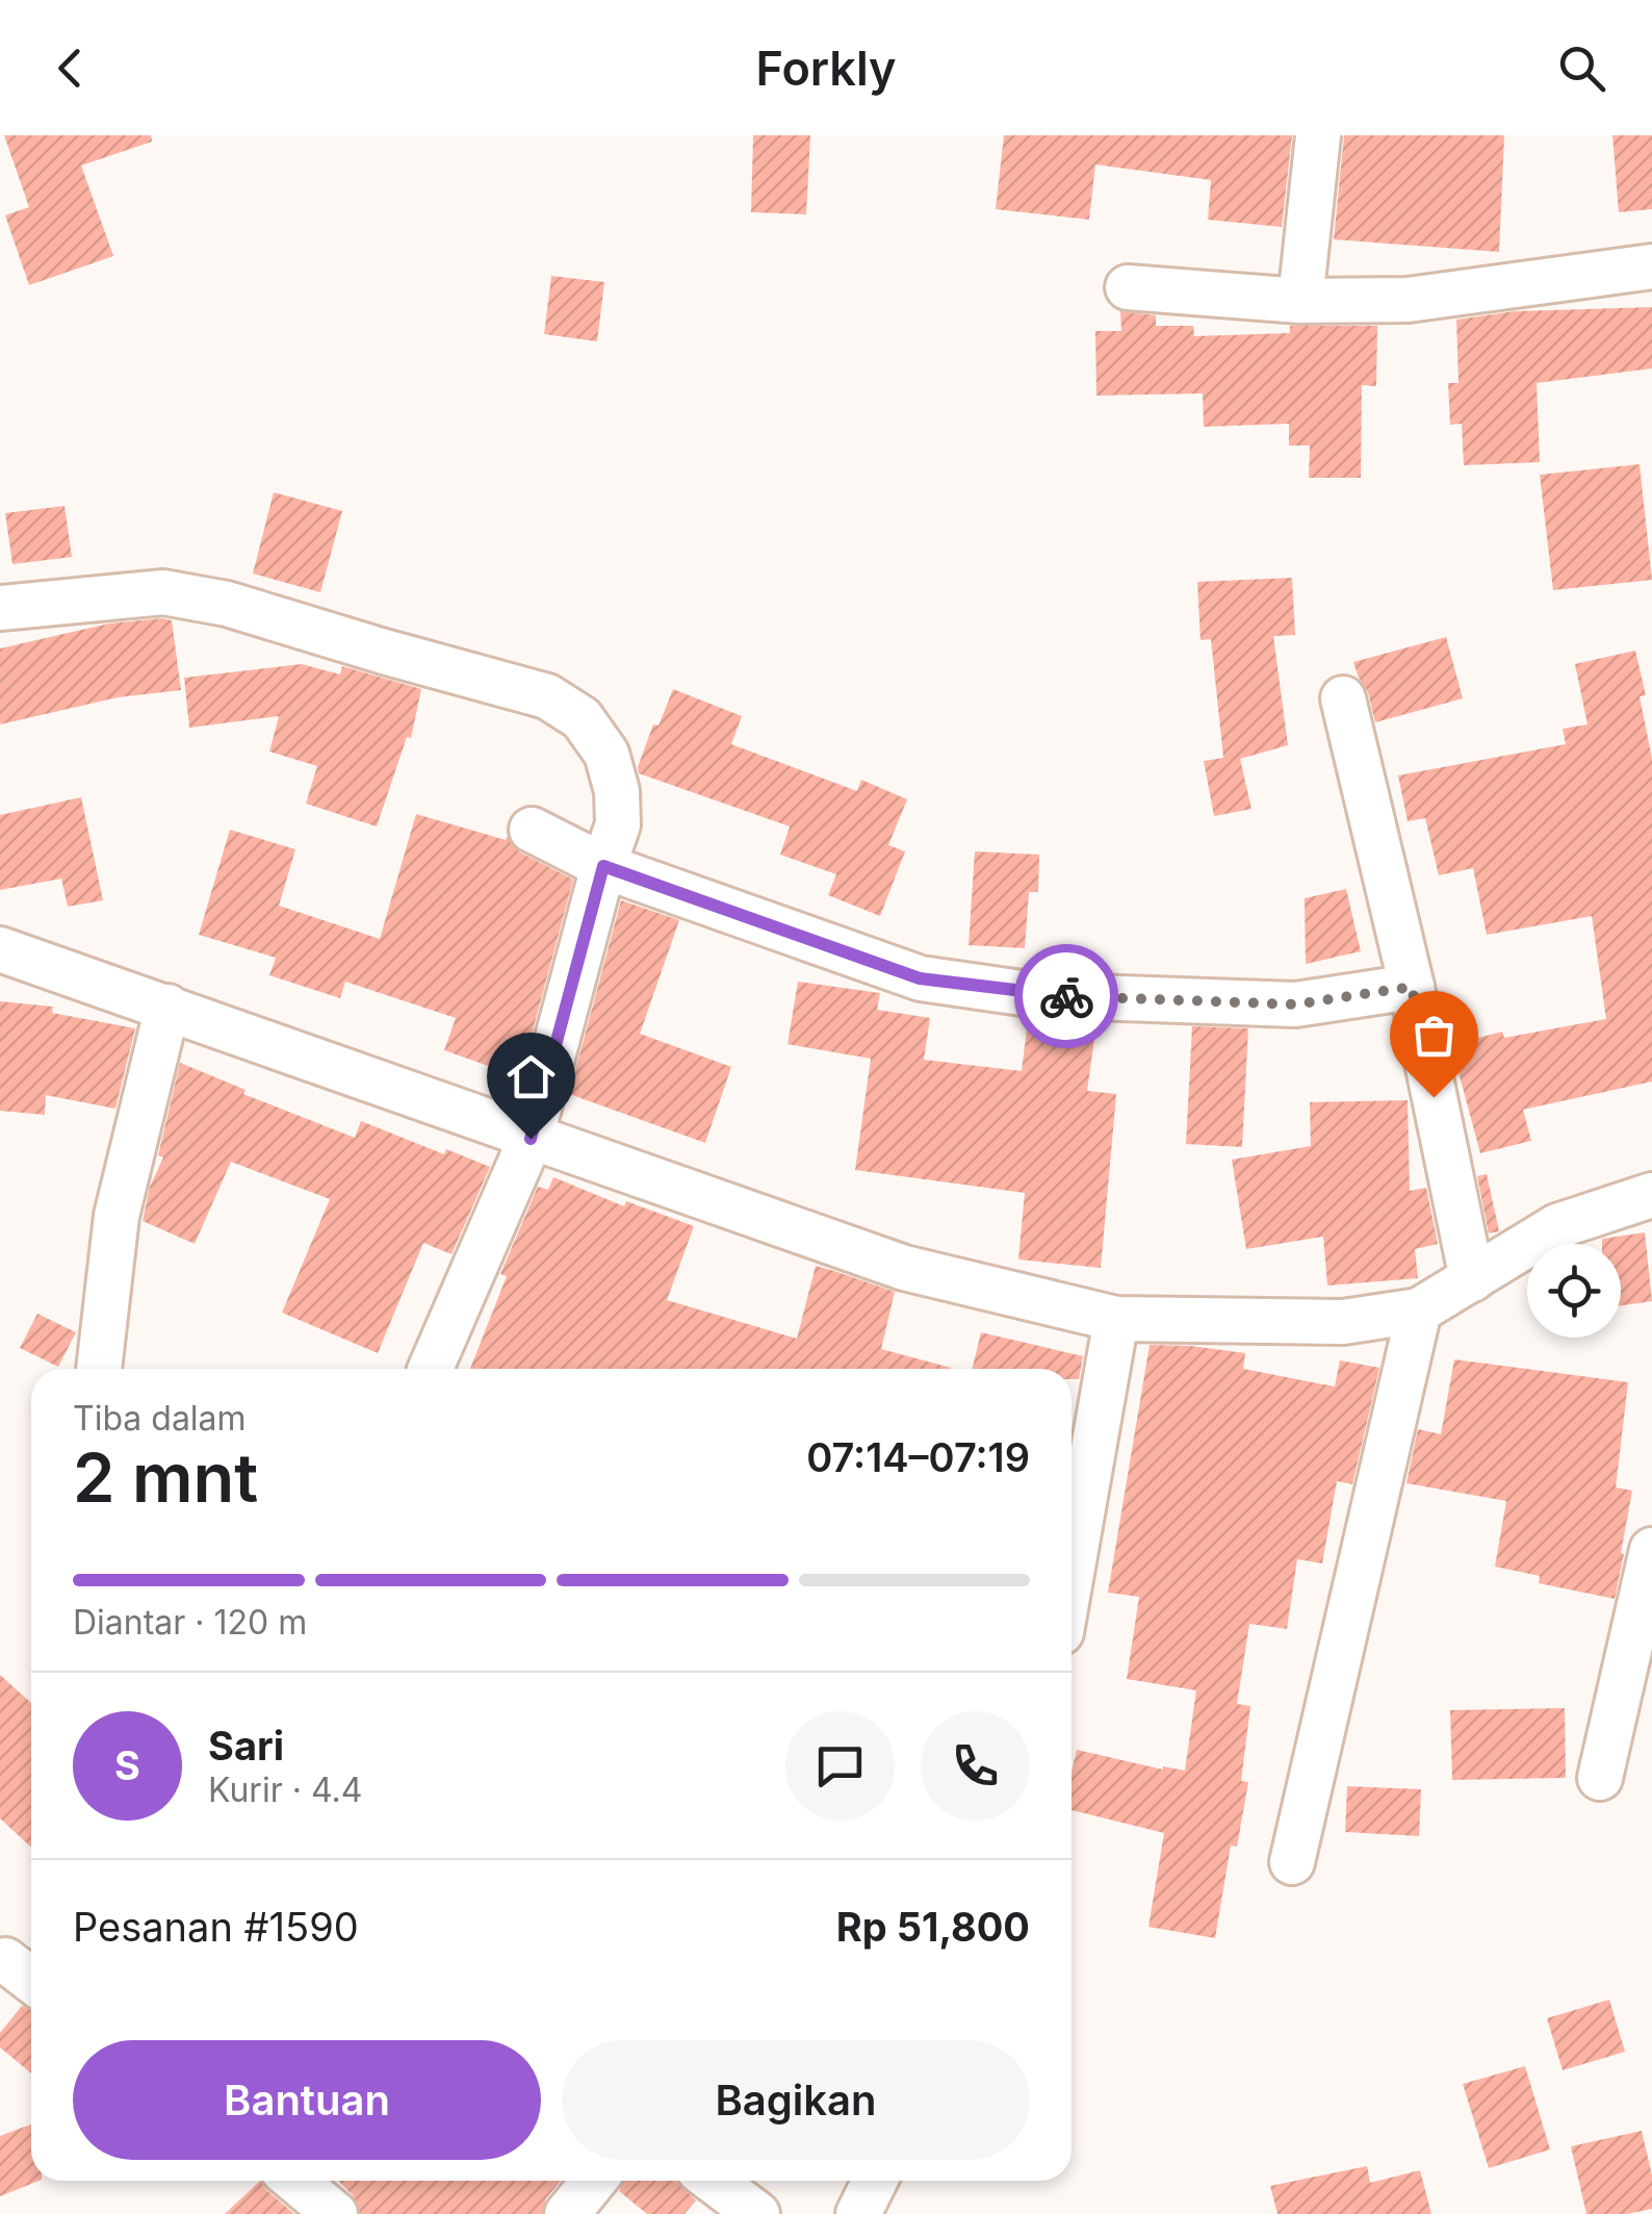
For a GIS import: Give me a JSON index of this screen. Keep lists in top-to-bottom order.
{
  "page": {
    "header": "Forkly",
    "heading": ["2 mnt", "Tiba dalam", "07:14–07:19"],
    "panel": [
      "Sari",
      "Kurir · 4.4",
      "Pesanan #1590",
      "Rp 51,800"
    ],
    "bar": "Diantar · 120 m",
    "round": "S",
    "buttons": ["Bantuan", "Bagikan"]
  }
}
